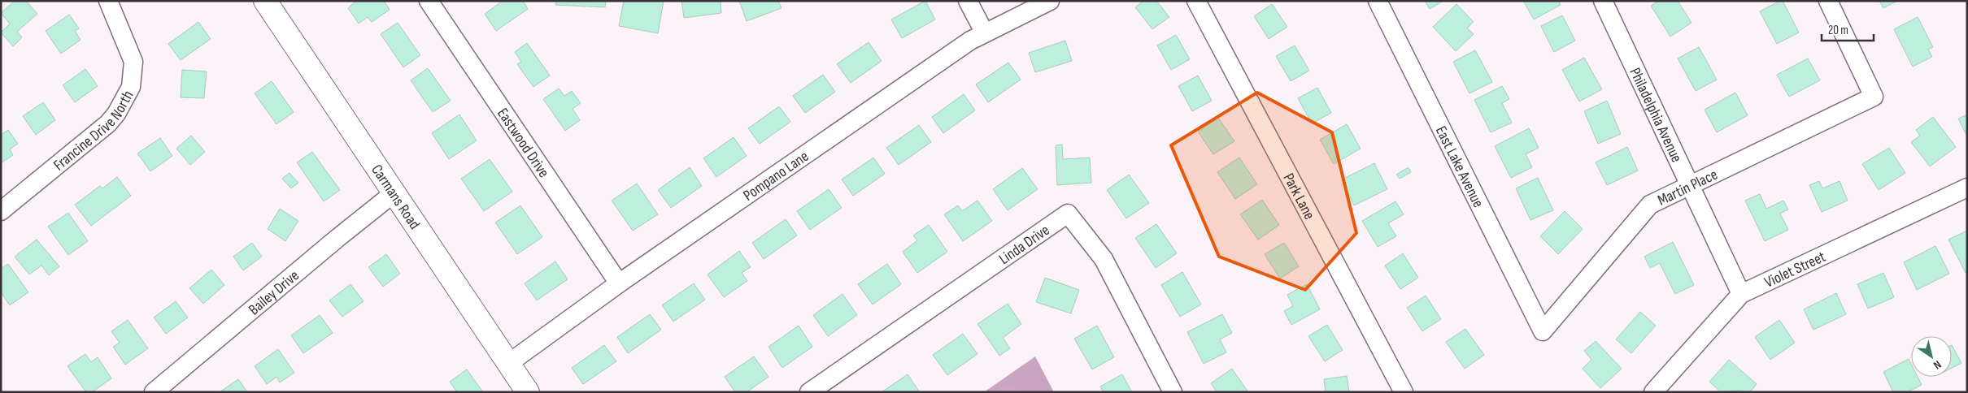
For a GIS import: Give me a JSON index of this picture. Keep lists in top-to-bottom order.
{
  "streets": {
    "street": [
      "Philadelphia Avenue",
      "Francine Drive North",
      "Eastwood Drive",
      "East Lake Avenue",
      "Pompano Lane",
      "Martin Place",
      "Carmans Road",
      "Park Lane",
      "Linda Drive",
      "Violet Street",
      "Bailey Drive"
    ]
  },
  "crossings": [
    ["Philadelphia Avenue", "Martin Place"],
    ["Philadelphia Avenue", "Violet Street"],
    ["Eastwood Drive", "Pompano Lane"],
    ["East Lake Avenue", "Martin Place"],
    ["Pompano Lane", "Carmans Road"],
    ["Carmans Road", "Bailey Drive"]
  ],
  "scale_bar": "20 m",
  "north": "bottom right"
}
